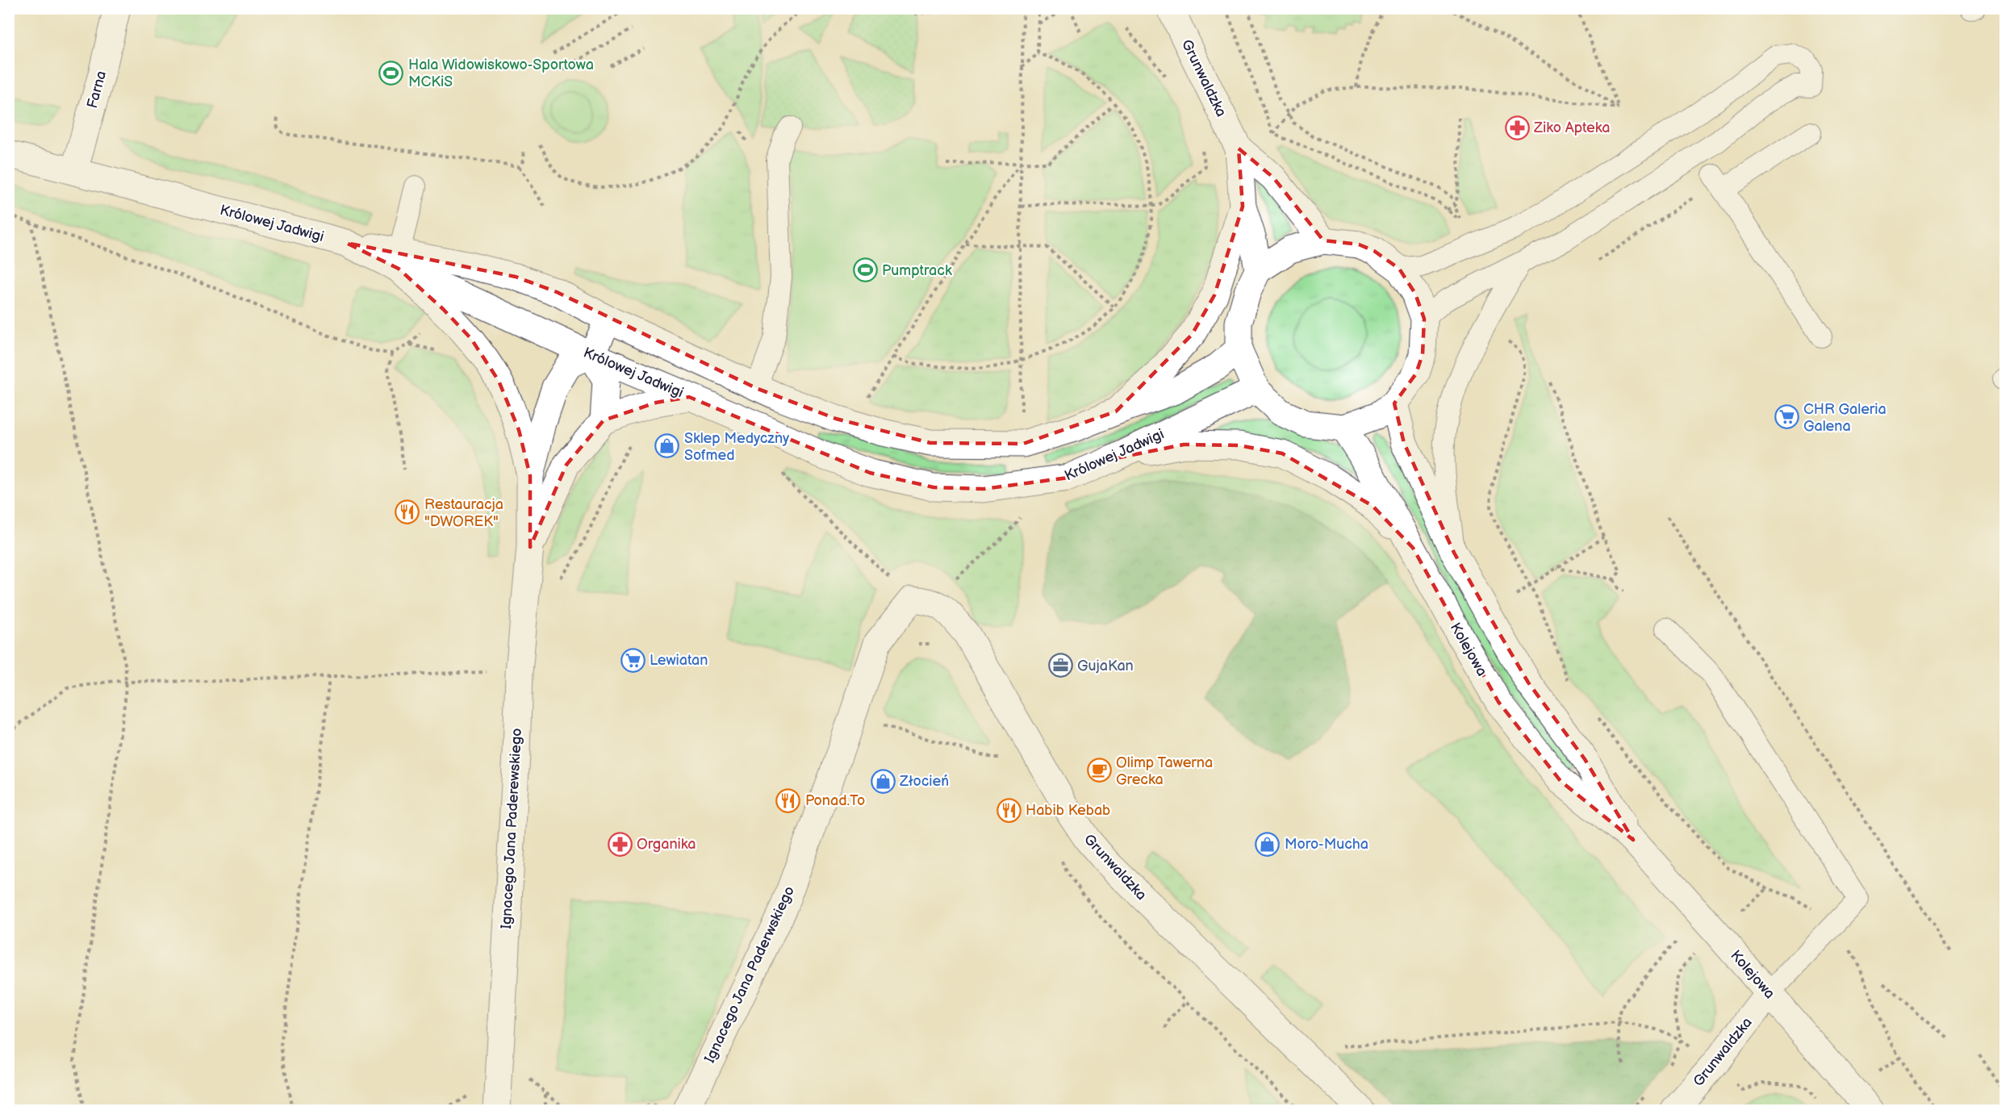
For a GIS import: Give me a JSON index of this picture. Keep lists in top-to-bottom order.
{
  "streets": {
    "street": [
      "Grunwaldzka",
      "Farna",
      "Królowej Jadwigi",
      "Kolejowa",
      "Ignacego Jana Paderewskiego",
      "Ignacego Jana Paderwskiego"
    ]
  },
  "crossings": [
    ["Grunwaldzka", "Kolejowa"],
    ["Grunwaldzka", "Ignacego Jana Paderwskiego"],
    ["Farna", "Królowej Jadwigi"],
    ["Królowej Jadwigi", "Ignacego Jana Paderewskiego"]
  ],
  "places": {
    "sports": ["Hala Widowiskowo-Sportowa MCKiS", "Pumptrack"],
    "pharmacy": ["Ziko Apteka", "Organika"],
    "supermarket": ["CHR Galeria Galena", "Lewiatan"],
    "shop": ["Sklep Medyczny Sofmed", "Złocień", "Moro-Mucha"],
    "restaurant": ["Restauracja \"DWOREK\"", "Ponad.To", "Habib Kebab"],
    "office": ["GujaKan"],
    "cafe": ["Olimp Tawerna Grecka"]
  }
}
